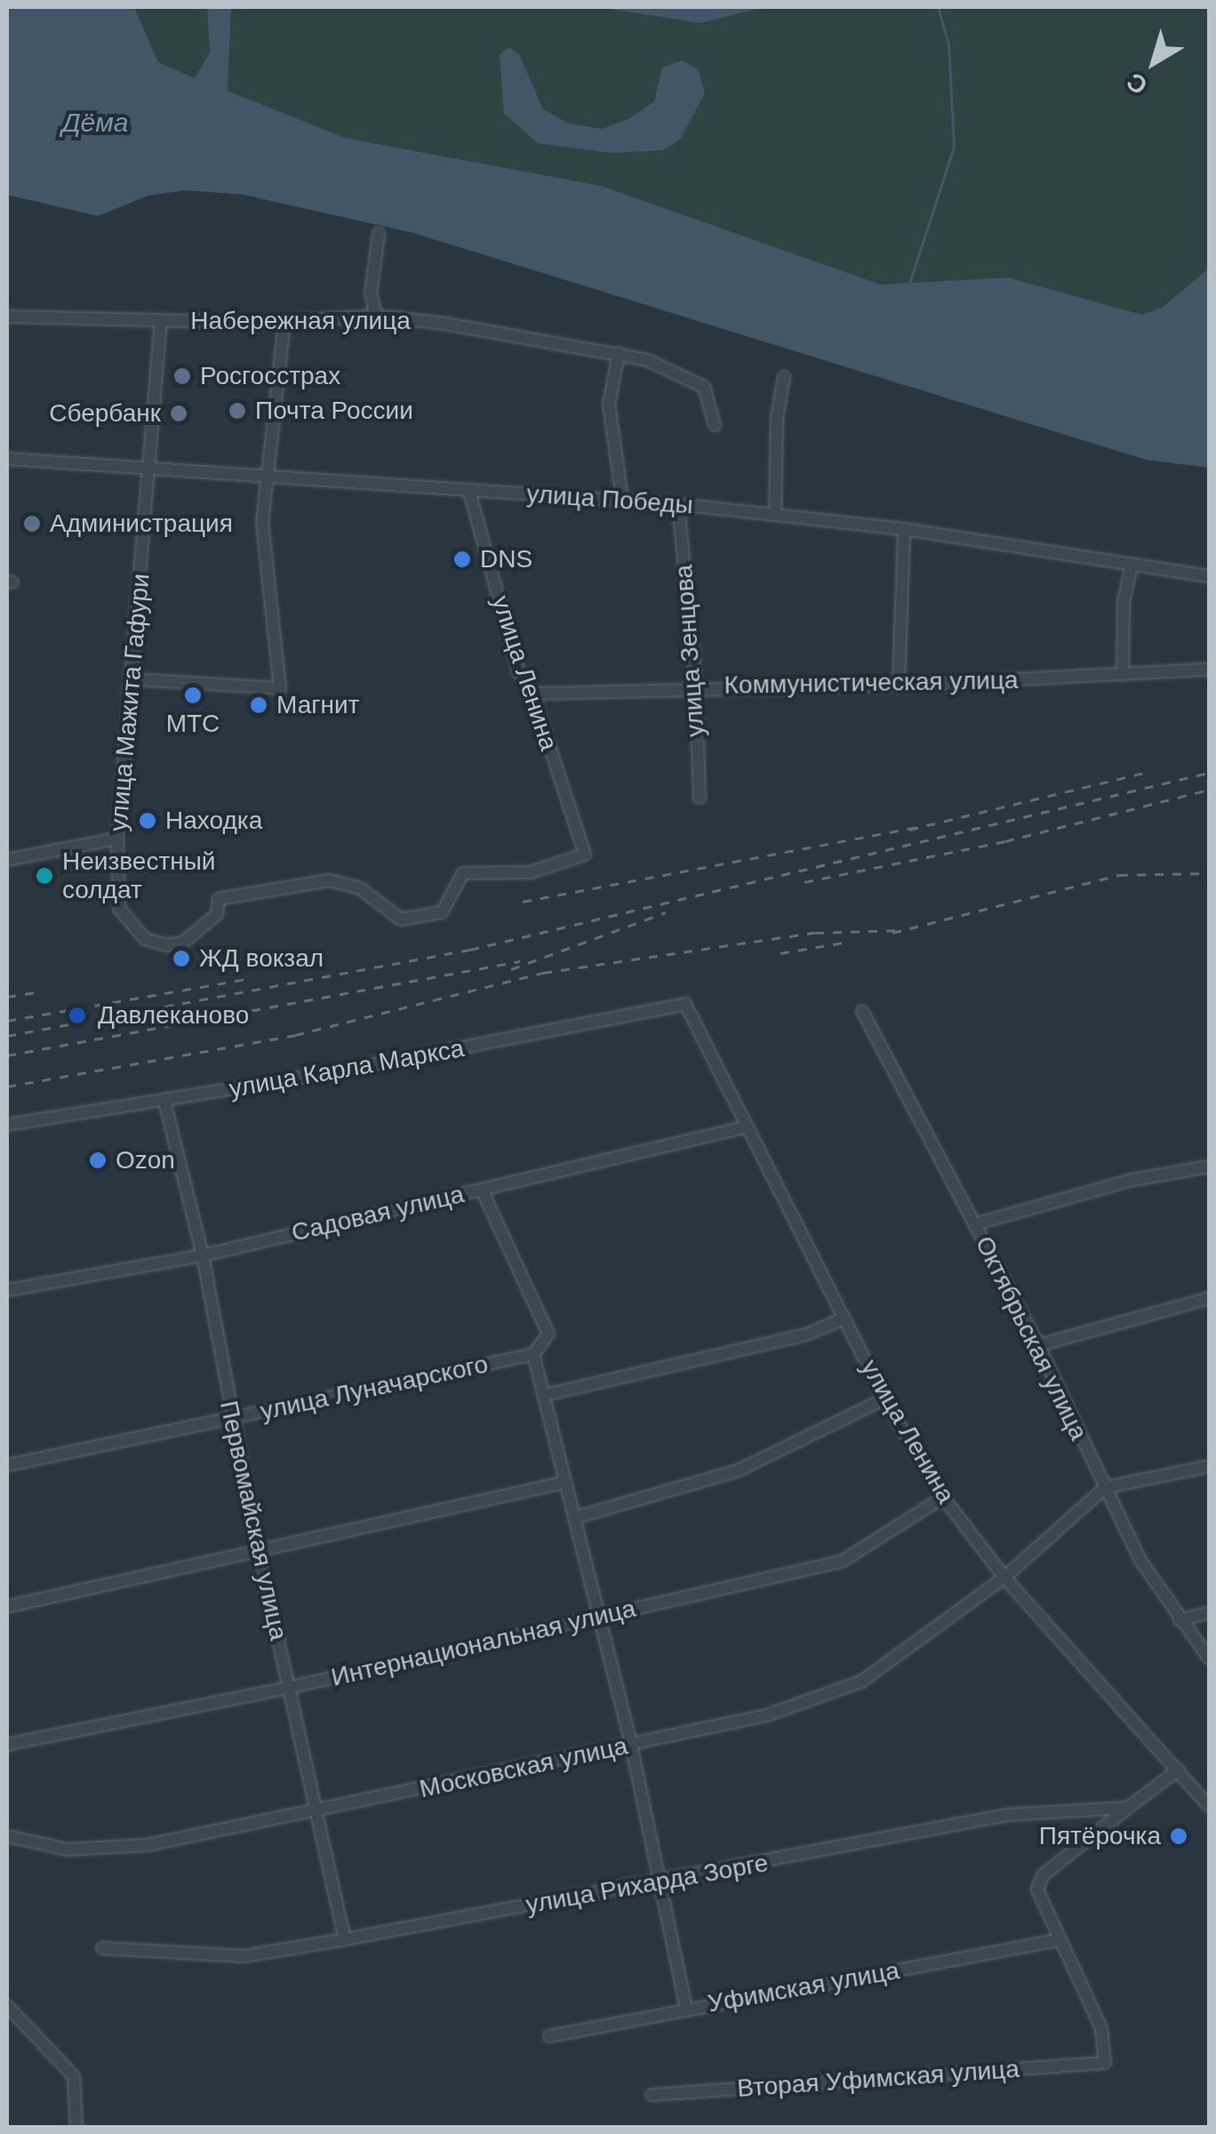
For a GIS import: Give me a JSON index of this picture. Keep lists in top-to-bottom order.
{
  "streets": {
    "street": [
      "Набережная улица",
      "улица Победы",
      "улица Зенцова",
      "улица Ленина",
      "Коммунистическая улица",
      "улица Мажита Гафури",
      "улица Карла Маркса",
      "Садовая улица",
      "Октябрьская улица",
      "улица Луначарского",
      "Первомайская улица",
      "Интернациональная улица",
      "Московская улица",
      "улица Рихарда Зорге",
      "Уфимская улица",
      "Вторая Уфимская улица"
    ]
  },
  "crossings": [
    ["Набережная улица", "улица Мажита Гафури"],
    ["улица Победы", "улица Зенцова"],
    ["улица Победы", "улица Ленина"],
    ["улица Победы", "улица Мажита Гафури"],
    ["улица Зенцова", "Коммунистическая улица"],
    ["улица Ленина", "Коммунистическая улица"],
    ["улица Ленина", "улица Мажита Гафури"],
    ["улица Ленина", "улица Карла Маркса"],
    ["улица Ленина", "Садовая улица"],
    ["улица Ленина", "Интернациональная улица"],
    ["улица Ленина", "Московская улица"],
    ["улица Карла Маркса", "Первомайская улица"],
    ["Садовая улица", "Первомайская улица"],
    ["Октябрьская улица", "Московская улица"],
    ["улица Луначарского", "Первомайская улица"],
    ["Первомайская улица", "Интернациональная улица"],
    ["Первомайская улица", "Московская улица"],
    ["Первомайская улица", "улица Рихарда Зорге"],
    ["Уфимская улица", "Вторая Уфимская улица"]
  ],
  "water": ["Дёма"],
  "places": [
    "Росгосстрах",
    "Почта России",
    "Сбербанк",
    "Администрация",
    "DNS",
    "МТС",
    "Магнит",
    "Находка",
    "Неизвестный солдат",
    "ЖД вокзал",
    "Давлеканово",
    "Ozon",
    "Пятёрочка"
  ],
  "north": "bottom left"
}
